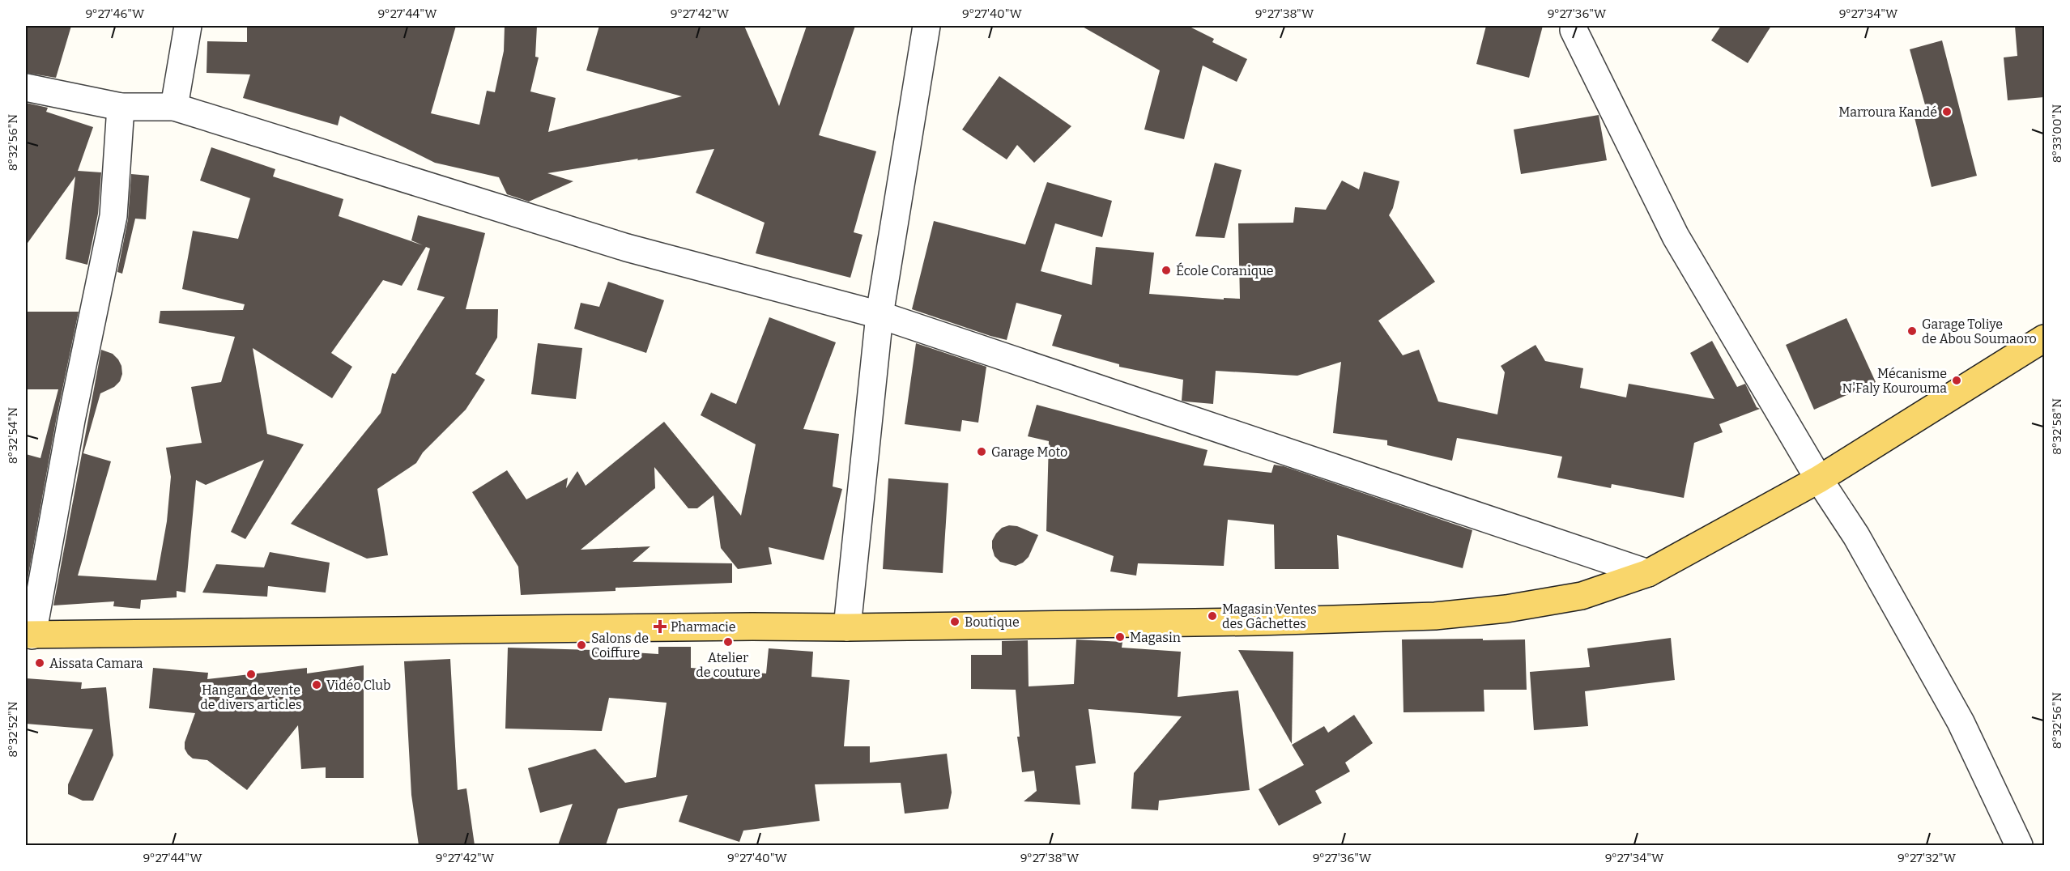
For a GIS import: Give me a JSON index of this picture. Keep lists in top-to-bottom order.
{
  "places": {
    "other": [
      "Marroura Kandé",
      "École Coranique",
      "Garage Toliye de Abou Soumaoro",
      "Mécanisme N'Faly Kourouma",
      "Garage Moto",
      "Magasin Ventes des Gâchettes",
      "Boutique",
      "Magasin",
      "Atelier de couture",
      "Salons de Coiffure",
      "Aissata Camara",
      "Hangar de vente de divers articles",
      "Vidéo Club"
    ],
    "health": ["Pharmacie"]
  },
  "coordinates": [
    "9°27'46\"W",
    "9°27'44\"W",
    "9°27'42\"W",
    "9°27'40\"W",
    "9°27'38\"W",
    "9°27'36\"W",
    "9°27'34\"W",
    "8°33'00\"N",
    "8°32'56\"N",
    "8°32'58\"N",
    "8°32'54\"N",
    "8°32'52\"N",
    "9°27'32\"W"
  ]
}
